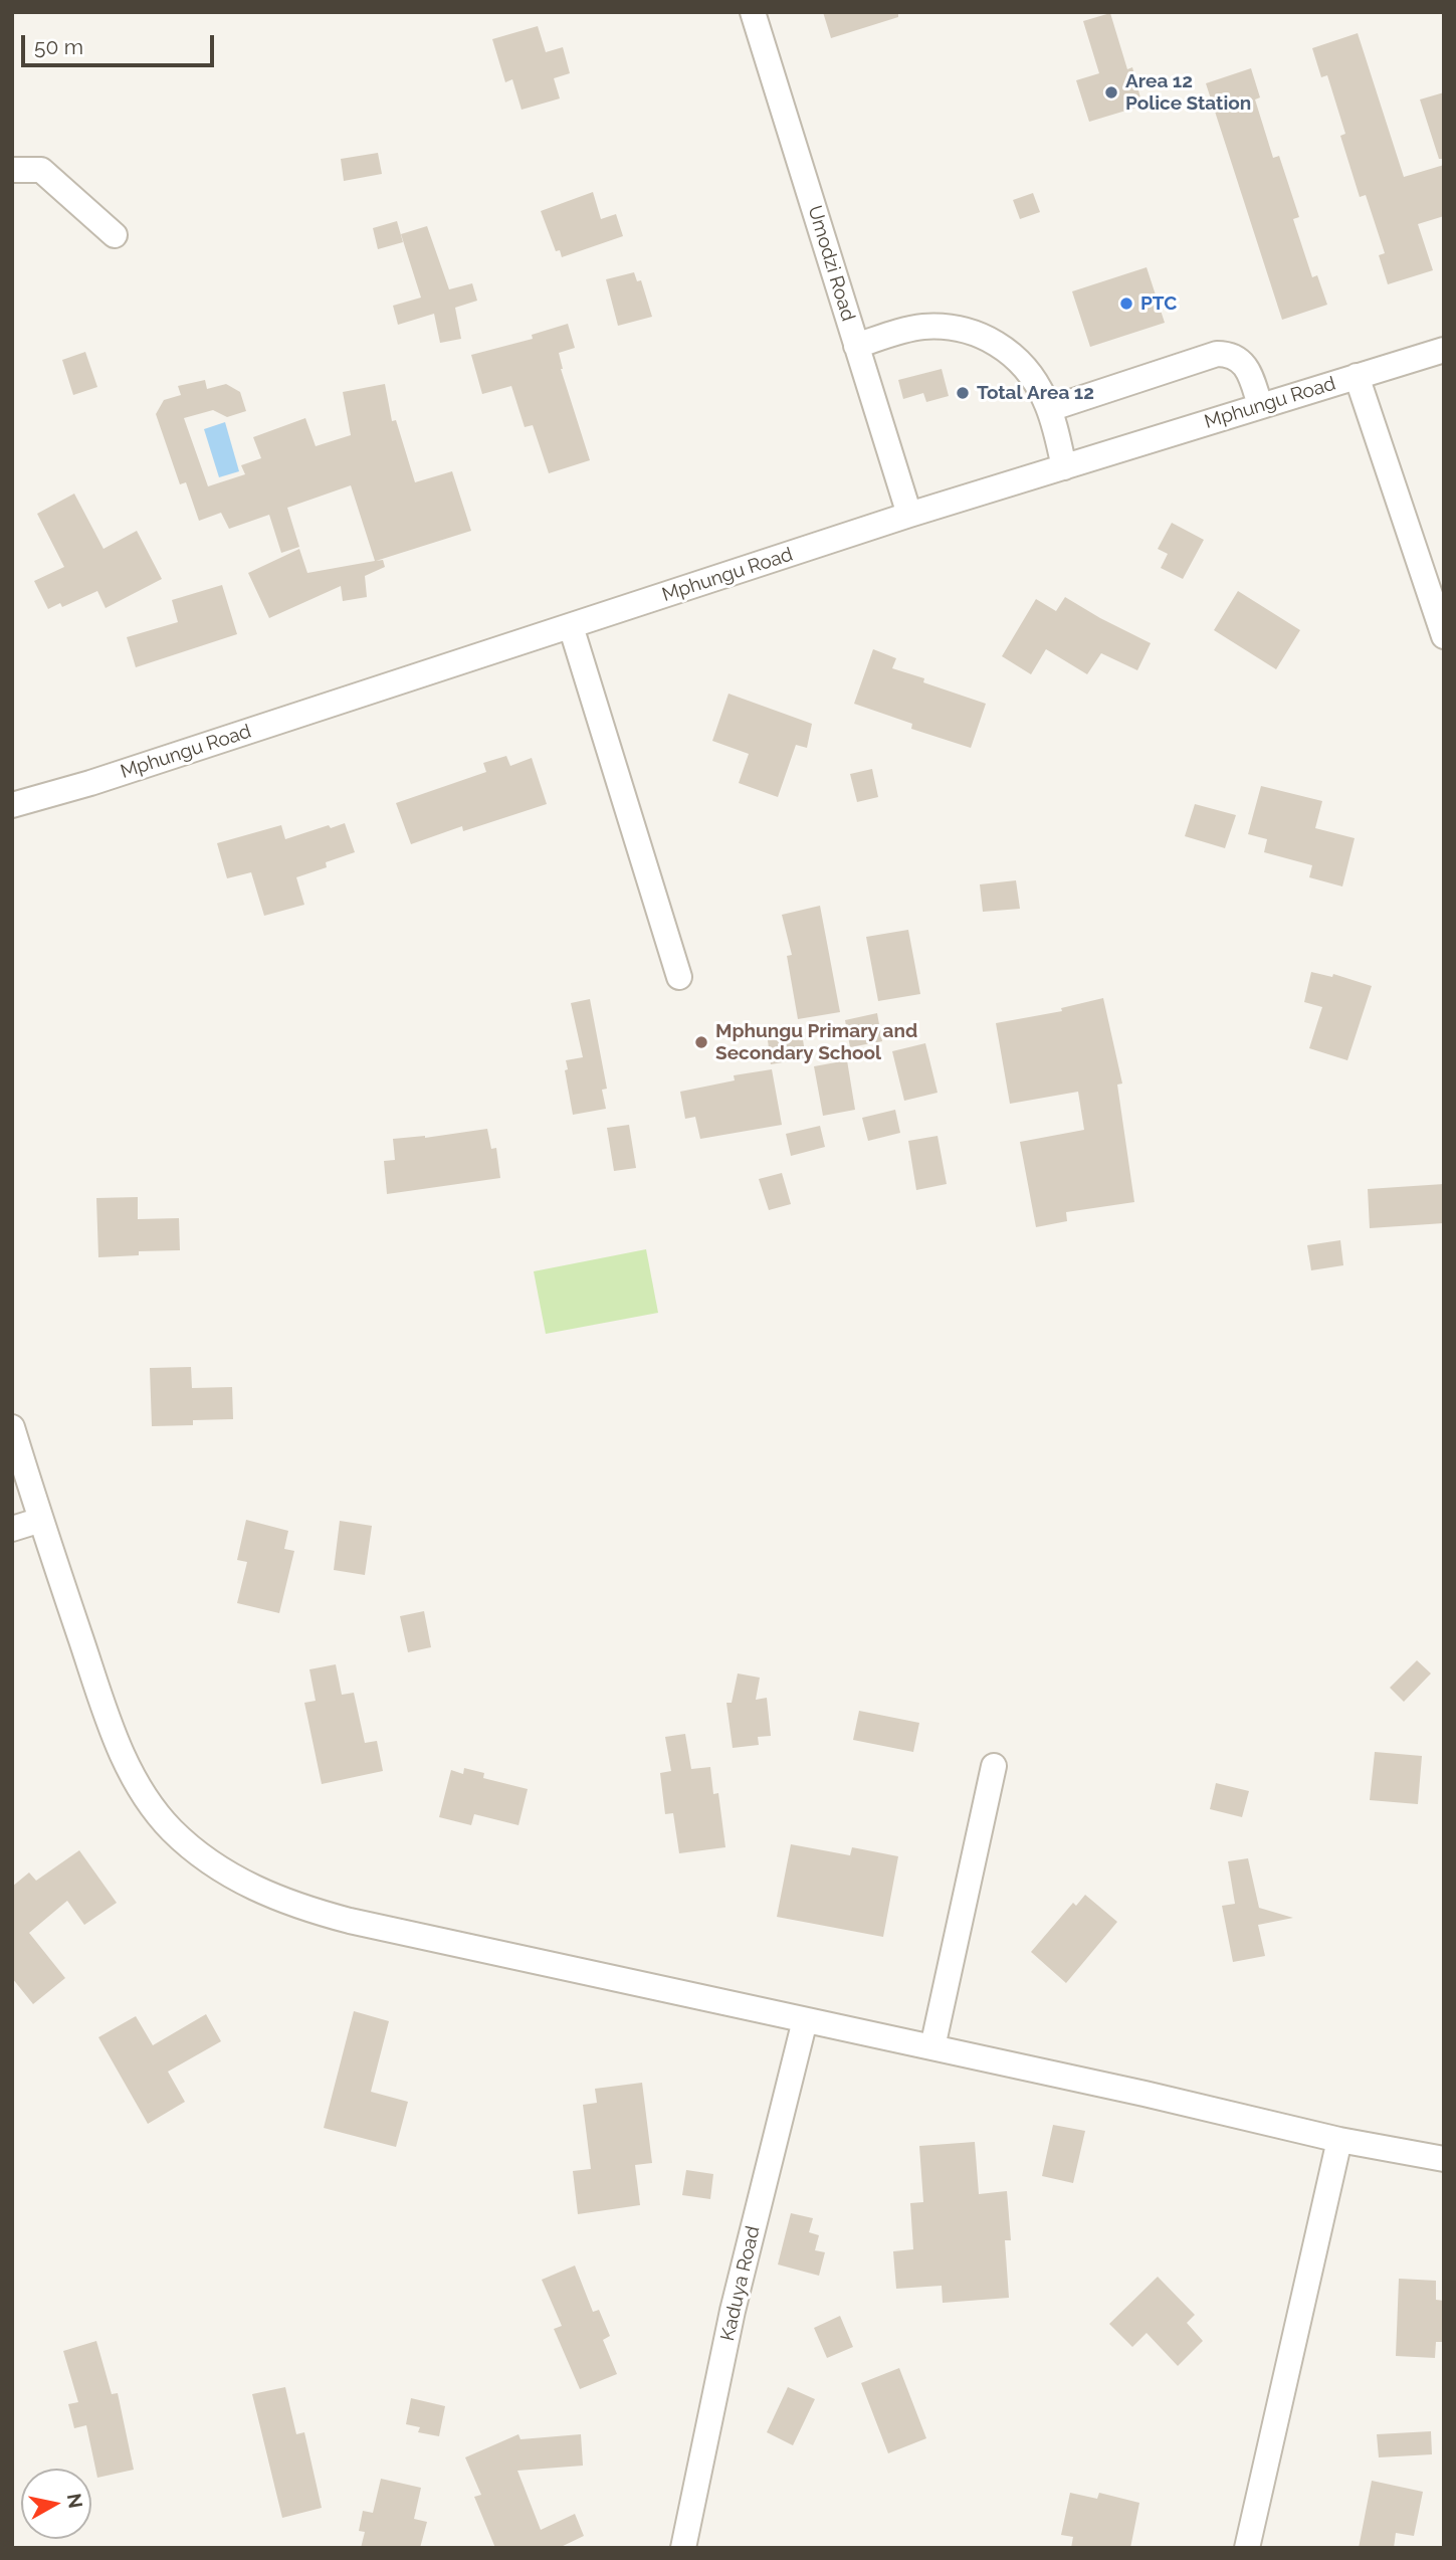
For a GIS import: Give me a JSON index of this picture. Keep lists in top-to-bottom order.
{
  "streets": {
    "street": ["Umodzi Road", "Mphungu Road", "Kaduya Road"]
  },
  "crossings": [
    ["Umodzi Road", "Mphungu Road"]
  ],
  "places": [
    "Area 12 Police Station",
    "PTC",
    "Total Area 12",
    "Mphungu Primary and Secondary School"
  ],
  "scale_bar": "50 m",
  "north": "right"
}
